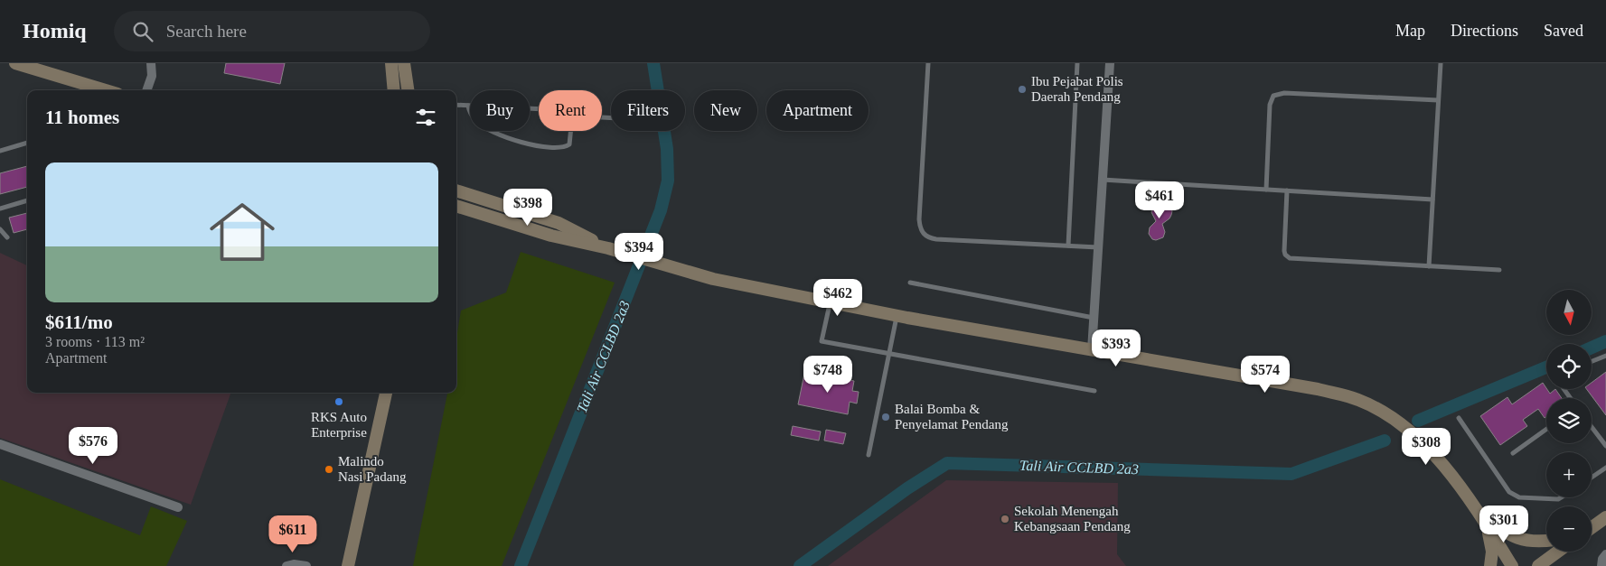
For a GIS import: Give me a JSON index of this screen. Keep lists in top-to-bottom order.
{
  "water": ["Tali Air CCLBD 2a3"],
  "places": [
    "Ibu Pejabat Polis Daerah Pendang",
    "RKS Auto Enterprise",
    "Balai Bomba & Penyelamat Pendang",
    "Malindo Nasi Padang",
    "Sekolah Menengah Kebangsaan Pendang"
  ],
  "north": "bottom",
  "page": {
    "header": "Homiq",
    "search": "Search here",
    "nav": ["Map", "Directions", "Saved"],
    "chip": [
      "Buy",
      "Rent",
      "Filters",
      "New",
      "Apartment"
    ],
    "heading": "11 homes",
    "list": [
      {
        "name": "$611/mo",
        "note": "3 rooms · 113 m² · Apartment"
      }
    ],
    "price": [
      "$461",
      "$398",
      "$394",
      "$462",
      "$393",
      "$748",
      "$574",
      "$576",
      "$308",
      "$301",
      "$611"
    ],
    "map_buttons": ["+", "−"]
  }
}
